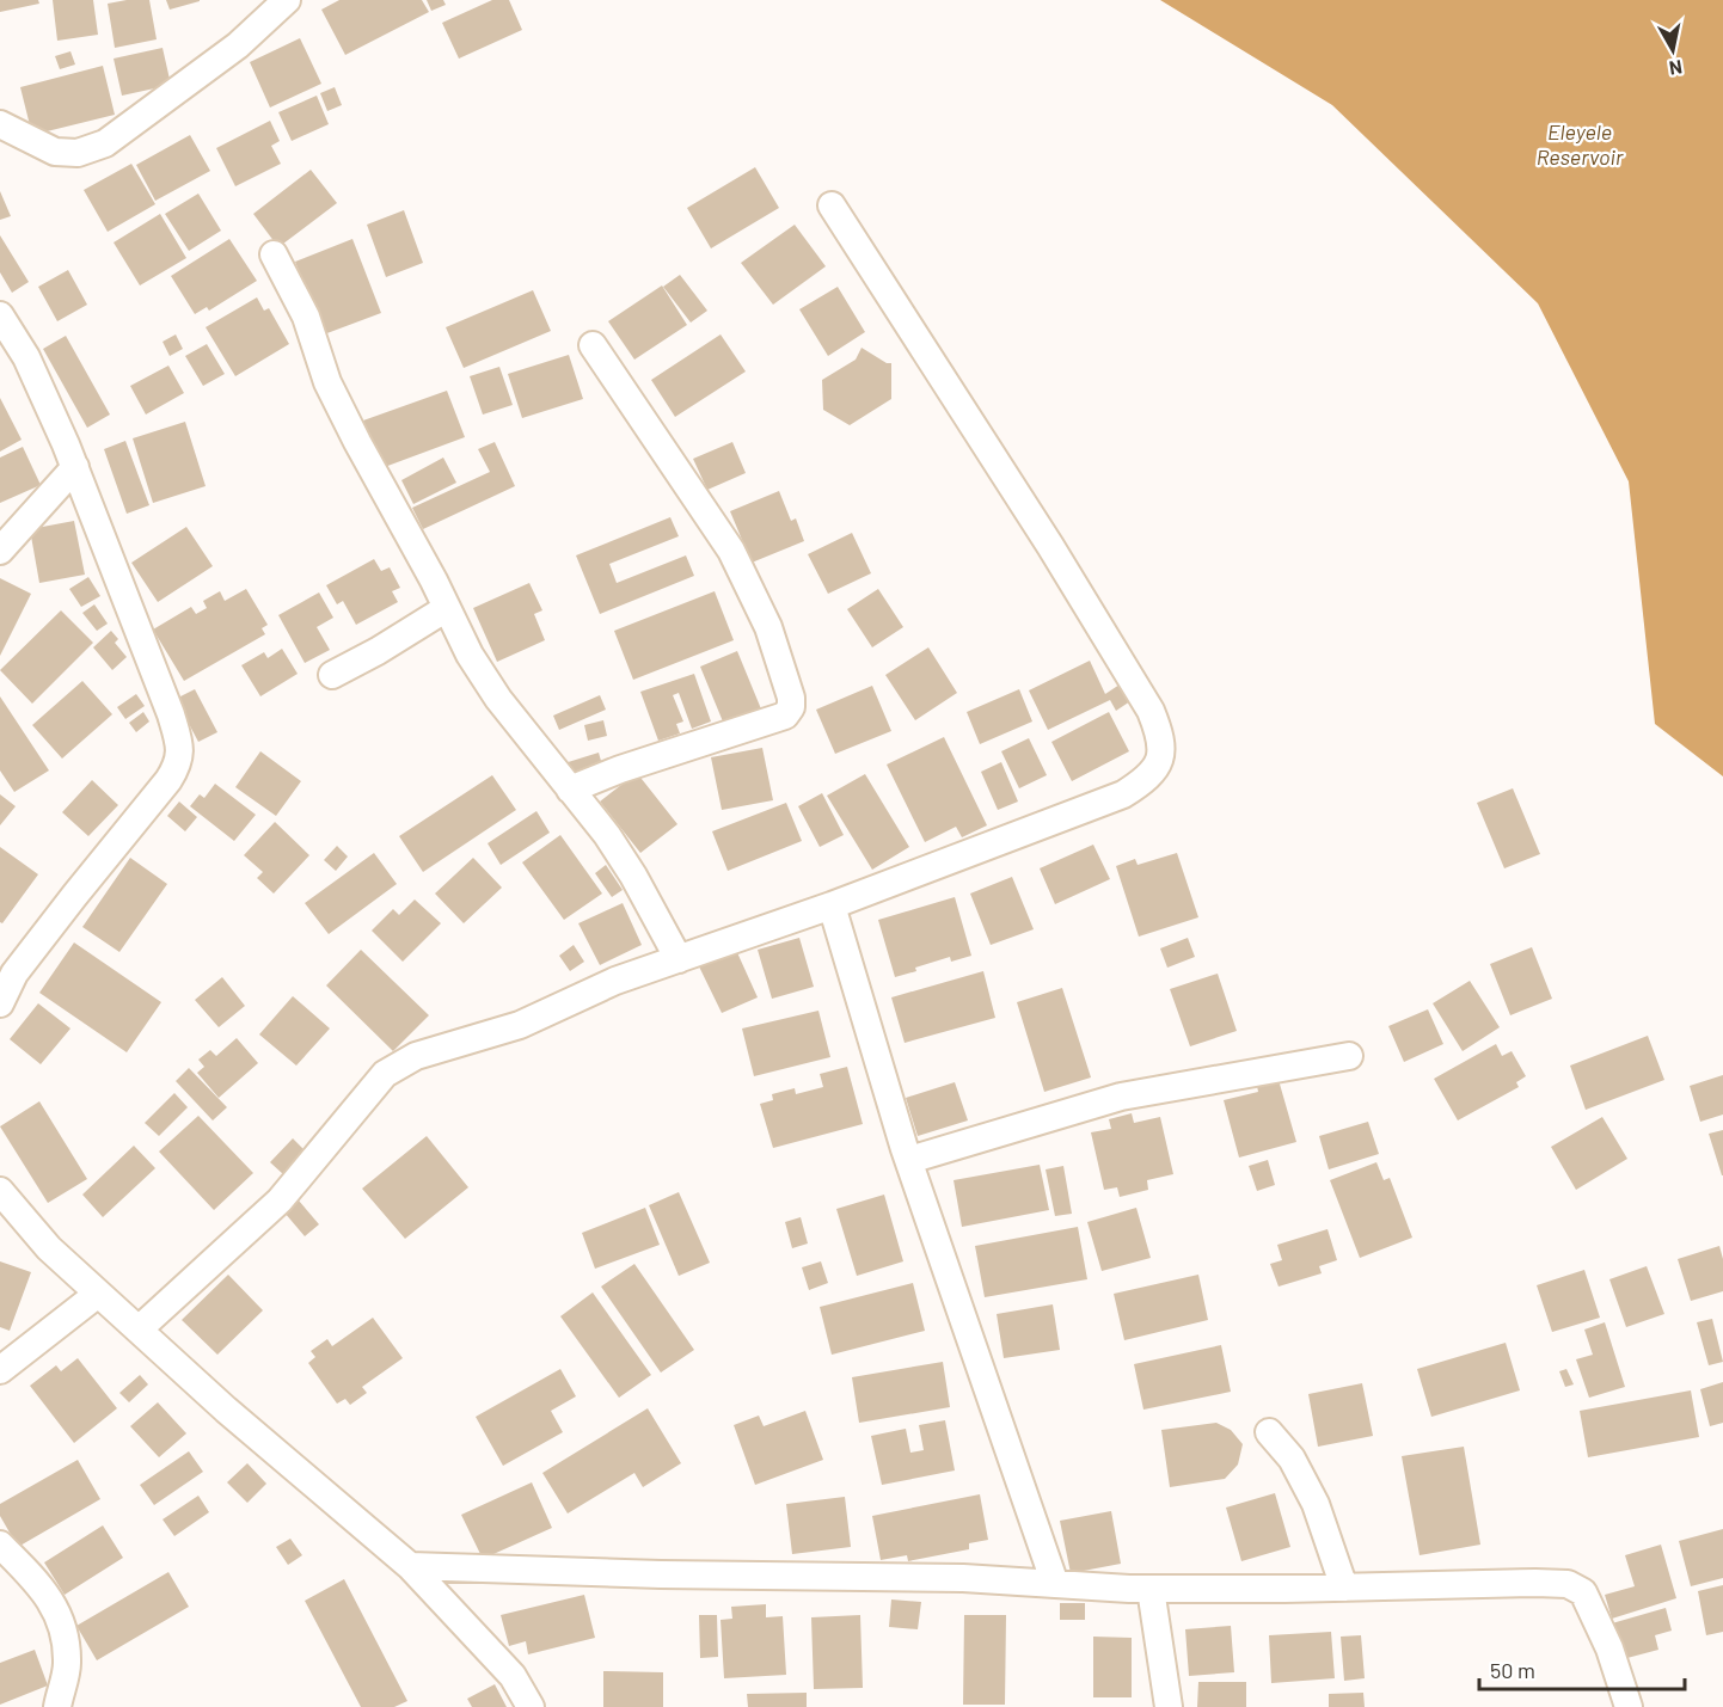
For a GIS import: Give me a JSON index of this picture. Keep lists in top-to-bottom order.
{
  "water": ["Eleyele Reservoir"],
  "scale_bar": "50 m",
  "north": "bottom"
}
